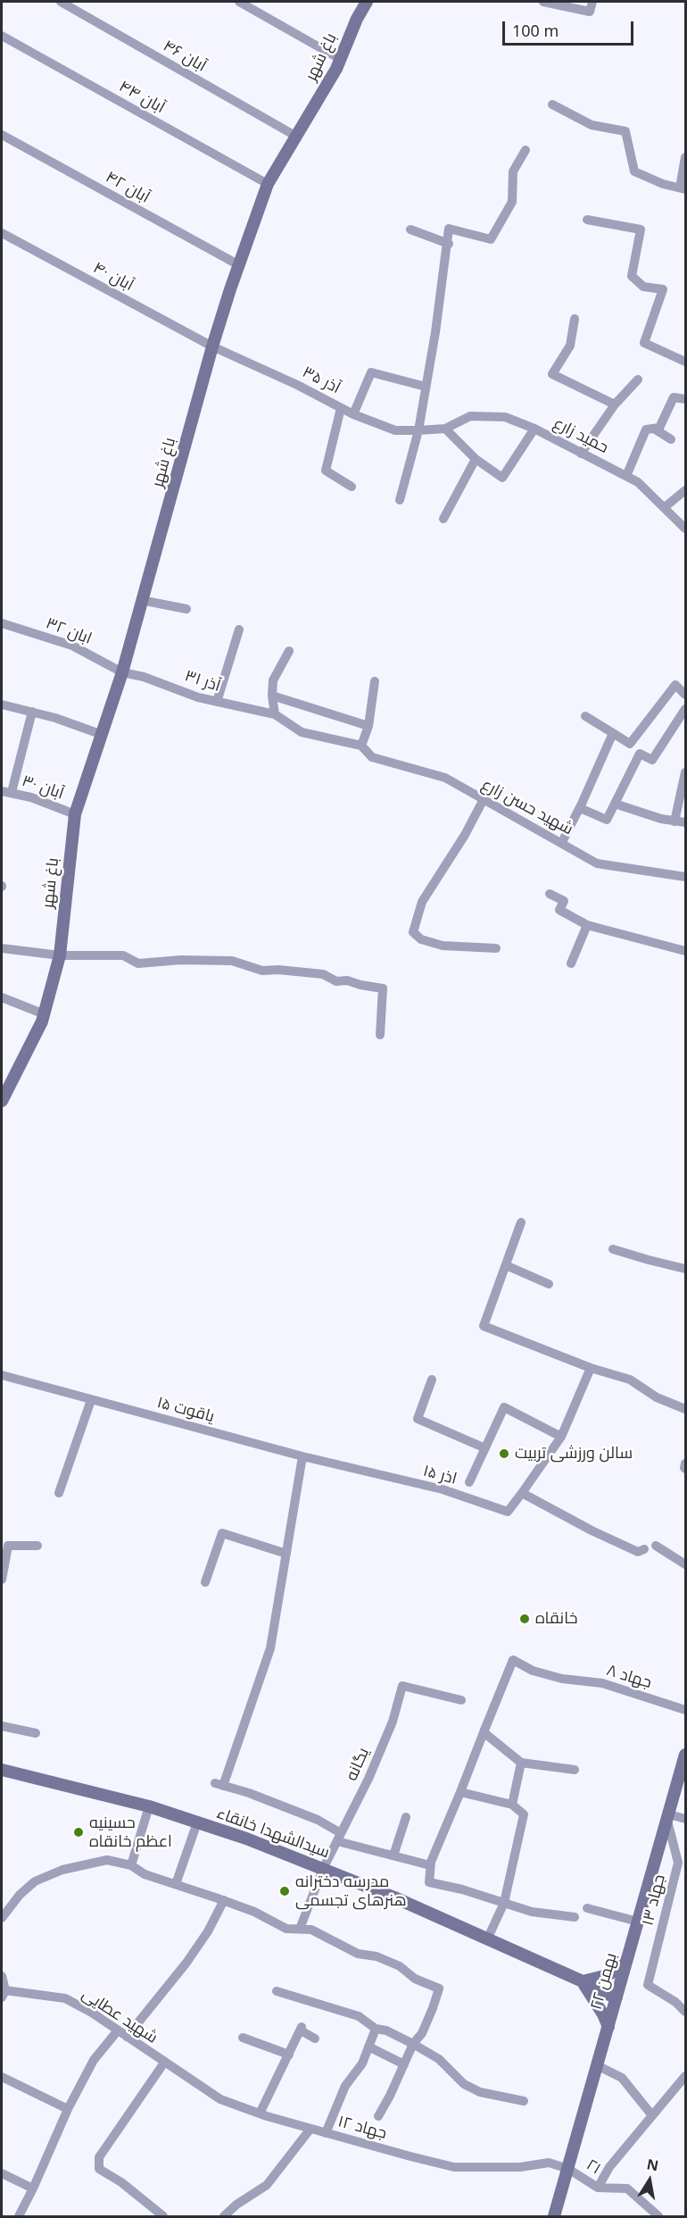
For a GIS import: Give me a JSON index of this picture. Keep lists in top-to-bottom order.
{
  "streets": {
    "main road": ["باغ شهر", "سیدالشهدا خانقاء", "۲۲ بهمن"],
    "street": [
      "آبان ۴۶",
      "آبان ۴۴",
      "آبان ۴۲",
      "آبان ۴۰",
      "آذر ۳۵",
      "حمید زارع",
      "ابان ۳۲",
      "آذر ۳۱",
      "آبان ۳۰",
      "شهید حسن زارع",
      "یاقوت ۱۵",
      "اذر ۱۵",
      "جهاد ۸",
      "یگانه",
      "جهاد ۱۳",
      "شهید عطایی",
      "جهاد ۱۲",
      "۲۱"
    ]
  },
  "crossings": [
    ["آبان ۴۶", "باغ شهر"],
    ["باغ شهر", "آبان ۴۴"],
    ["باغ شهر", "آبان ۴۲"],
    ["باغ شهر", "آبان ۴۰"],
    ["باغ شهر", "آذر ۳۵"],
    ["باغ شهر", "ابان ۳۲"],
    ["باغ شهر", "آذر ۳۱"],
    ["باغ شهر", "آبان ۳۰"],
    ["آبان ۴۰", "آذر ۳۵"],
    ["آذر ۳۵", "حمید زارع"],
    ["ابان ۳۲", "آذر ۳۱"],
    ["یاقوت ۱۵", "اذر ۱۵"],
    ["یگانه", "سیدالشهدا خانقاء"],
    ["سیدالشهدا خانقاء", "۲۲ بهمن"],
    ["جهاد ۱۳", "۲۲ بهمن"],
    ["۲۲ بهمن", "جهاد ۱۲"],
    ["۲۲ بهمن", "۲۱"],
    ["شهید عطایی", "جهاد ۱۲"],
    ["جهاد ۱۲", "۲۱"]
  ],
  "places": [
    "سالن ورزشی تربیت",
    "خانقاه",
    "حسینیه اعظم خانقاه",
    "مدرسه دخترانه هنرهای تجسمی"
  ],
  "scale_bar": "100 m",
  "north": "top"
}
